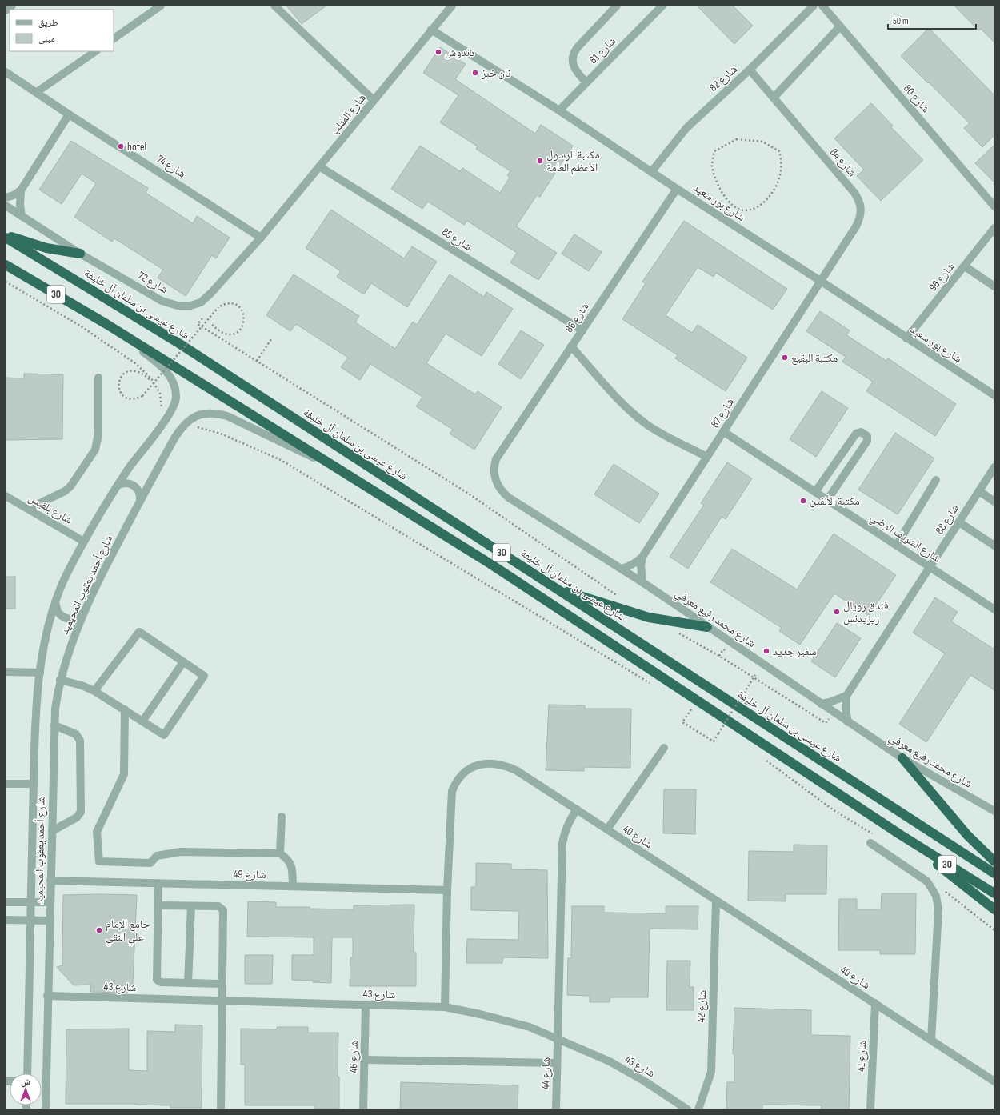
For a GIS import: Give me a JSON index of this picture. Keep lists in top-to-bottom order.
{
  "streets": {
    "highway": ["30", "شارع عيسى بن سلمان آل خليفة"],
    "street": [
      "شارع 81",
      "شارع 82",
      "شارع 80",
      "شارع المهلب",
      "شارع 84",
      "شارع 74",
      "شارع بور سعيد",
      "شارع 85",
      "شارع 96",
      "شارع 72",
      "شارع 86",
      "شارع 87",
      "شارع بلقيس",
      "شارع 88",
      "شارع الشريف الرضي",
      "شارع أحمد يعقوب المحيميد",
      "شارع محمد رفيع معرفي",
      "شارع 40",
      "شارع 49",
      "شارع 43",
      "شارع 42",
      "شارع 41",
      "شارع 46",
      "شارع 44"
    ]
  },
  "crossings": [
    ["شارع 81", "شارع بور سعيد"],
    ["شارع 82", "شارع 84"],
    ["شارع 82", "شارع بور سعيد"],
    ["شارع المهلب", "شارع 74"],
    ["شارع المهلب", "شارع بور سعيد"],
    ["شارع المهلب", "شارع 85"],
    ["شارع المهلب", "شارع 72"],
    ["شارع 84", "شارع بور سعيد"],
    ["شارع 84", "شارع 87"],
    ["شارع 74", "شارع 72"],
    ["شارع بور سعيد", "شارع 96"],
    ["شارع بور سعيد", "شارع 86"],
    ["شارع بور سعيد", "شارع 87"],
    ["شارع 85", "شارع 86"],
    ["30", "شارع أحمد يعقوب المحيميد"],
    ["شارع 86", "شارع محمد رفيع معرفي"],
    ["شارع 87", "شارع الشريف الرضي"],
    ["شارع 87", "شارع محمد رفيع معرفي"],
    ["شارع بلقيس", "شارع أحمد يعقوب المحيميد"],
    ["شارع 88", "شارع الشريف الرضي"],
    ["شارع أحمد يعقوب المحيميد", "شارع 49"],
    ["شارع أحمد يعقوب المحيميد", "شارع 43"],
    ["شارع 40", "شارع 49"],
    ["شارع 40", "شارع 43"],
    ["شارع 40", "شارع 42"],
    ["شارع 40", "شارع 41"],
    ["شارع 40", "شارع 44"],
    ["شارع 43", "شارع 46"],
    ["شارع 43", "شارع 44"]
  ],
  "places": [
    "دندوش",
    "نان خبز",
    "hotel",
    "مكتبة الرسول الأعظم العامة",
    "مكتبة البقيع",
    "مكتبة الألفين",
    "فندق رويال ريزيدنس",
    "سفير جديد",
    "جامع الإمام علي النقي"
  ],
  "legend": ["طريق", "مبنى"],
  "scale_bar": "50 m",
  "north": "top"
}
